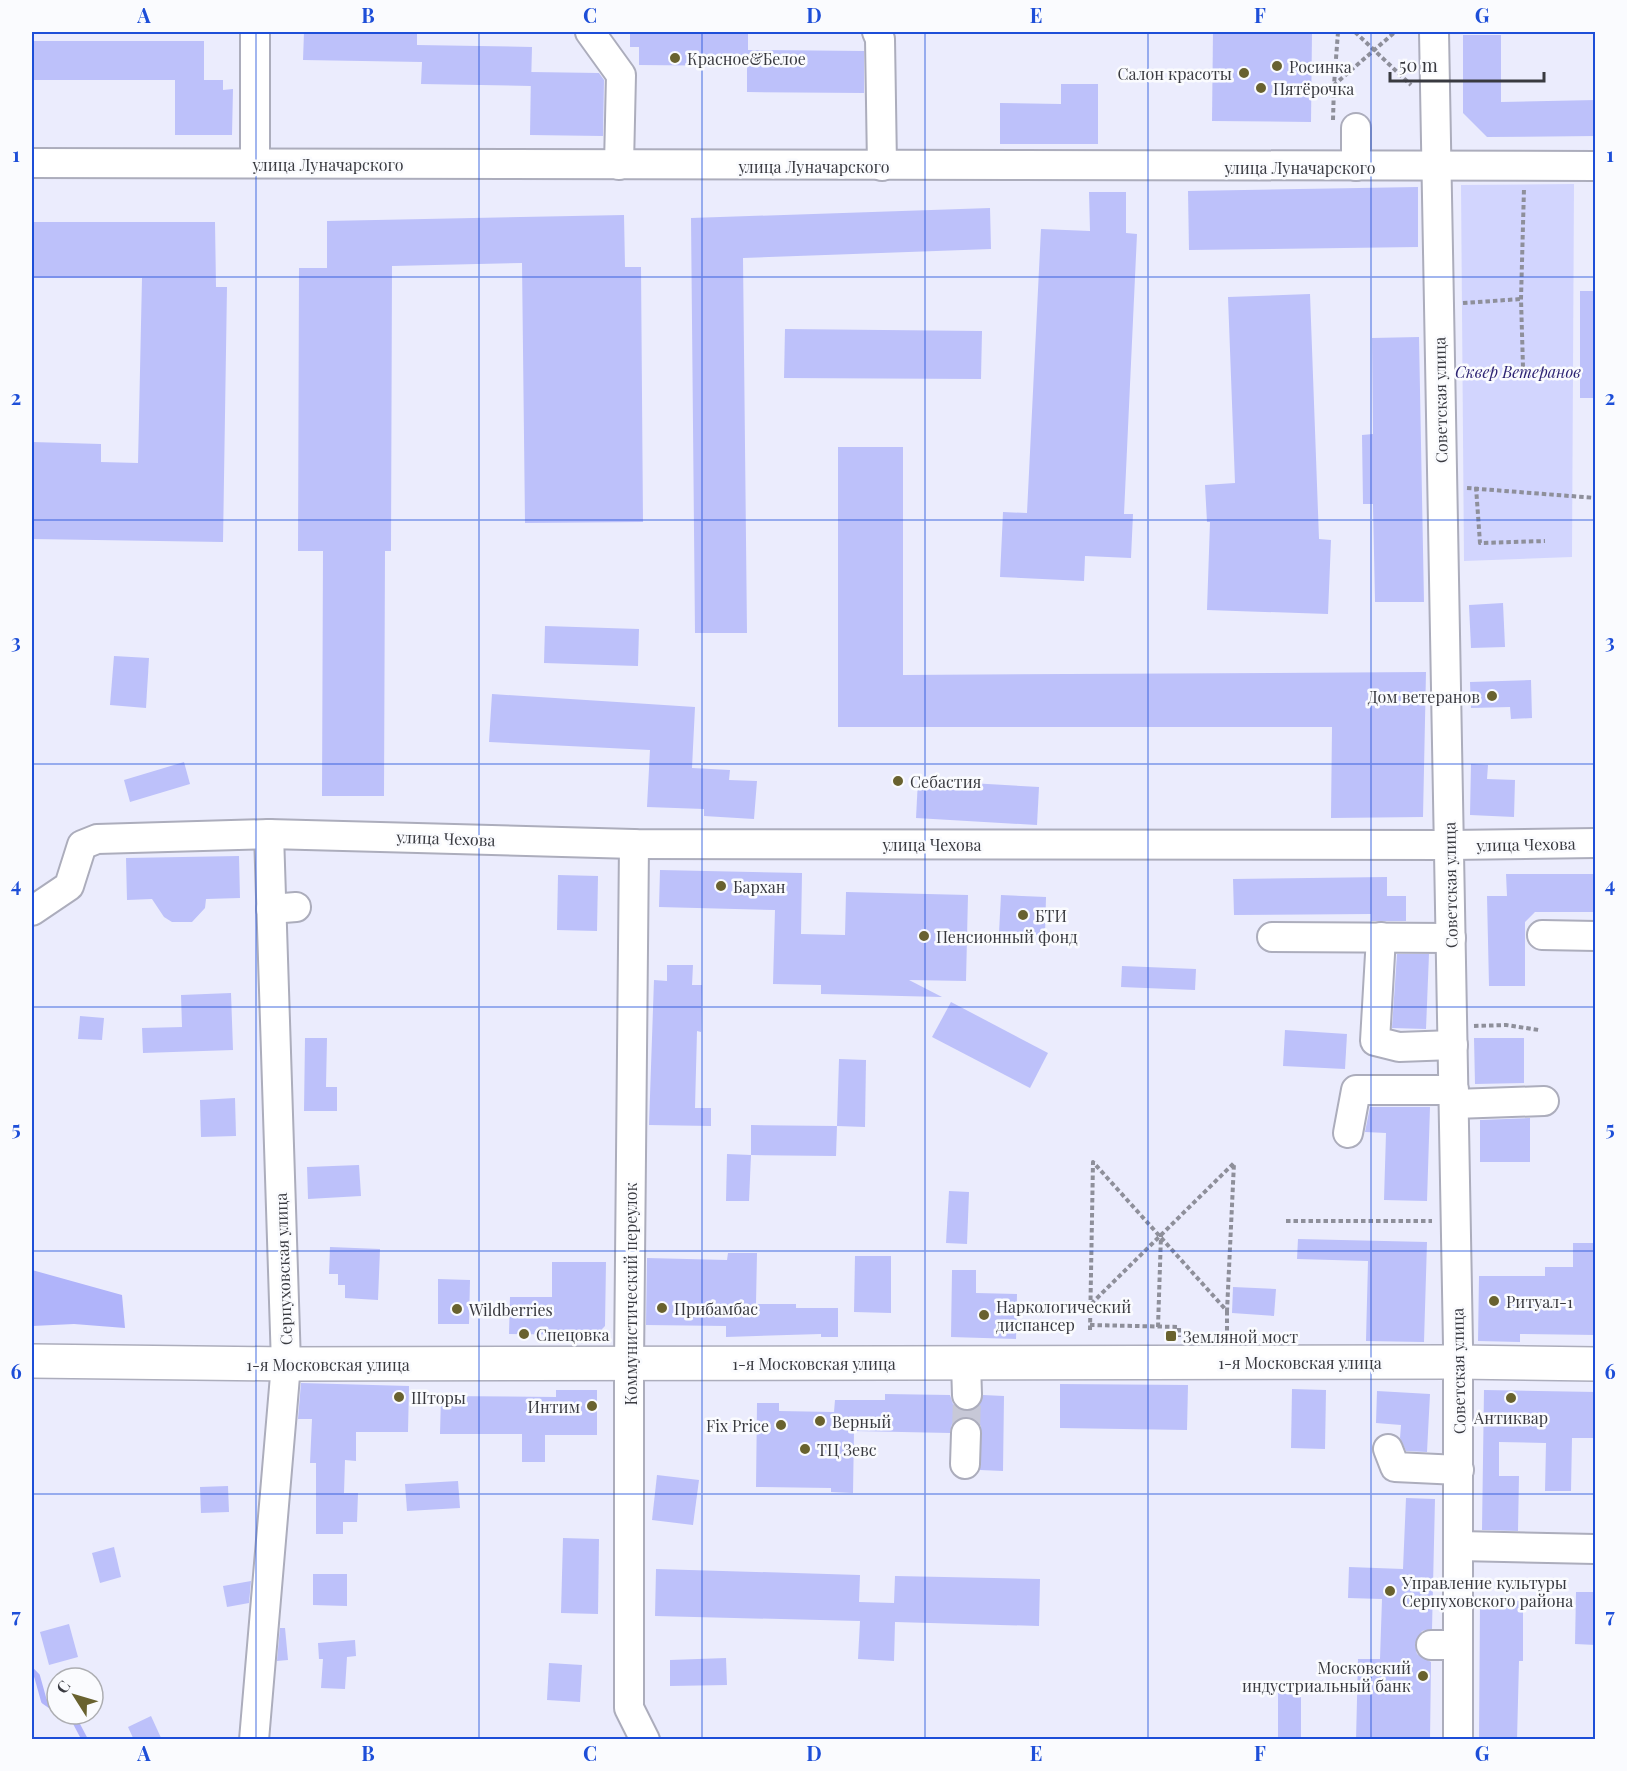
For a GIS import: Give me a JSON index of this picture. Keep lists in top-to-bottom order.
{
  "streets": {
    "main road": ["1-я Московская улица"],
    "street": [
      "улица Луначарского",
      "Советская улица",
      "улица Чехова",
      "Серпуховская улица",
      "Коммунистический переулок"
    ]
  },
  "crossings": [
    ["улица Луначарского", "Советская улица"],
    ["Советская улица", "улица Чехова"],
    ["Советская улица", "1-я Московская улица"],
    ["улица Чехова", "Серпуховская улица"],
    ["улица Чехова", "Коммунистический переулок"],
    ["Серпуховская улица", "1-я Московская улица"],
    ["Коммунистический переулок", "1-я Московская улица"]
  ],
  "parks": ["Сквер Ветеранов"],
  "places": {
    "other": [
      "Красное&Белое",
      "Росинка",
      "Салон красоты",
      "Пятёрочка",
      "Дом ветеранов",
      "Себастия",
      "Бархан",
      "БТИ",
      "Пенсионный фонд",
      "Ритуал-1",
      "Прибамбас",
      "Wildberries",
      "Наркологический диспансер",
      "Спецовка",
      "Шторы",
      "Антиквар",
      "Интим",
      "Верный",
      "Fix Price",
      "ТЦ Зевс",
      "Управление культуры Серпуховского района",
      "Московский индустриальный банк"
    ],
    "transit": ["Земляной мост"]
  },
  "scale_bar": "50 m",
  "north": "top left",
  "grid": {
    "columns": [
      "A",
      "B",
      "C",
      "D",
      "E",
      "F",
      "G"
    ],
    "rows": [
      "1",
      "2",
      "3",
      "4",
      "5",
      "6",
      "7"
    ]
  }
}
